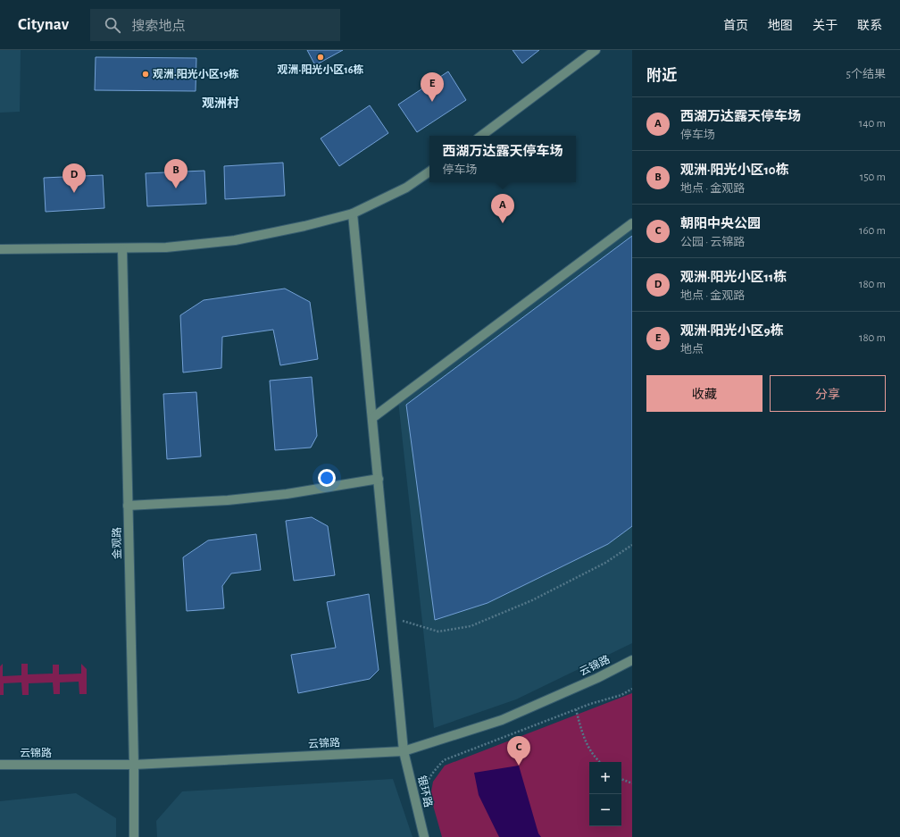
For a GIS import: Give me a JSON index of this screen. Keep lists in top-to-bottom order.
{
  "streets": {
    "street": ["金观路", "云锦路", "银环路"]
  },
  "crossings": [
    ["金观路", "云锦路"],
    ["云锦路", "银环路"]
  ],
  "districts": ["观洲村"],
  "places": ["观洲·阳光小区16栋", "观洲·阳光小区19栋"],
  "page": {
    "header": "Citynav",
    "search": "搜索地点",
    "nav": [
      "首页",
      "地图",
      "关于",
      "联系"
    ],
    "heading": ["附近", "5个结果"],
    "pins": [
      "E",
      "B",
      "D",
      "A",
      "C"
    ],
    "list": [
      {
        "mark": "A",
        "name": "西湖万达露天停车场",
        "note": "停车场",
        "value": "140 m"
      },
      {
        "mark": "B",
        "name": "观洲·阳光小区10栋",
        "note": "地点 · 金观路",
        "value": "150 m"
      },
      {
        "mark": "C",
        "name": "朝阳中央公园",
        "note": "公园 · 云锦路",
        "value": "160 m"
      },
      {
        "mark": "D",
        "name": "观洲·阳光小区11栋",
        "note": "地点 · 金观路",
        "value": "180 m"
      },
      {
        "mark": "E",
        "name": "观洲·阳光小区9栋",
        "note": "地点",
        "value": "180 m"
      }
    ],
    "popup": ["西湖万达露天停车场", "停车场"],
    "buttons": ["收藏", "分享"],
    "map_buttons": ["+", "−"]
  }
}
